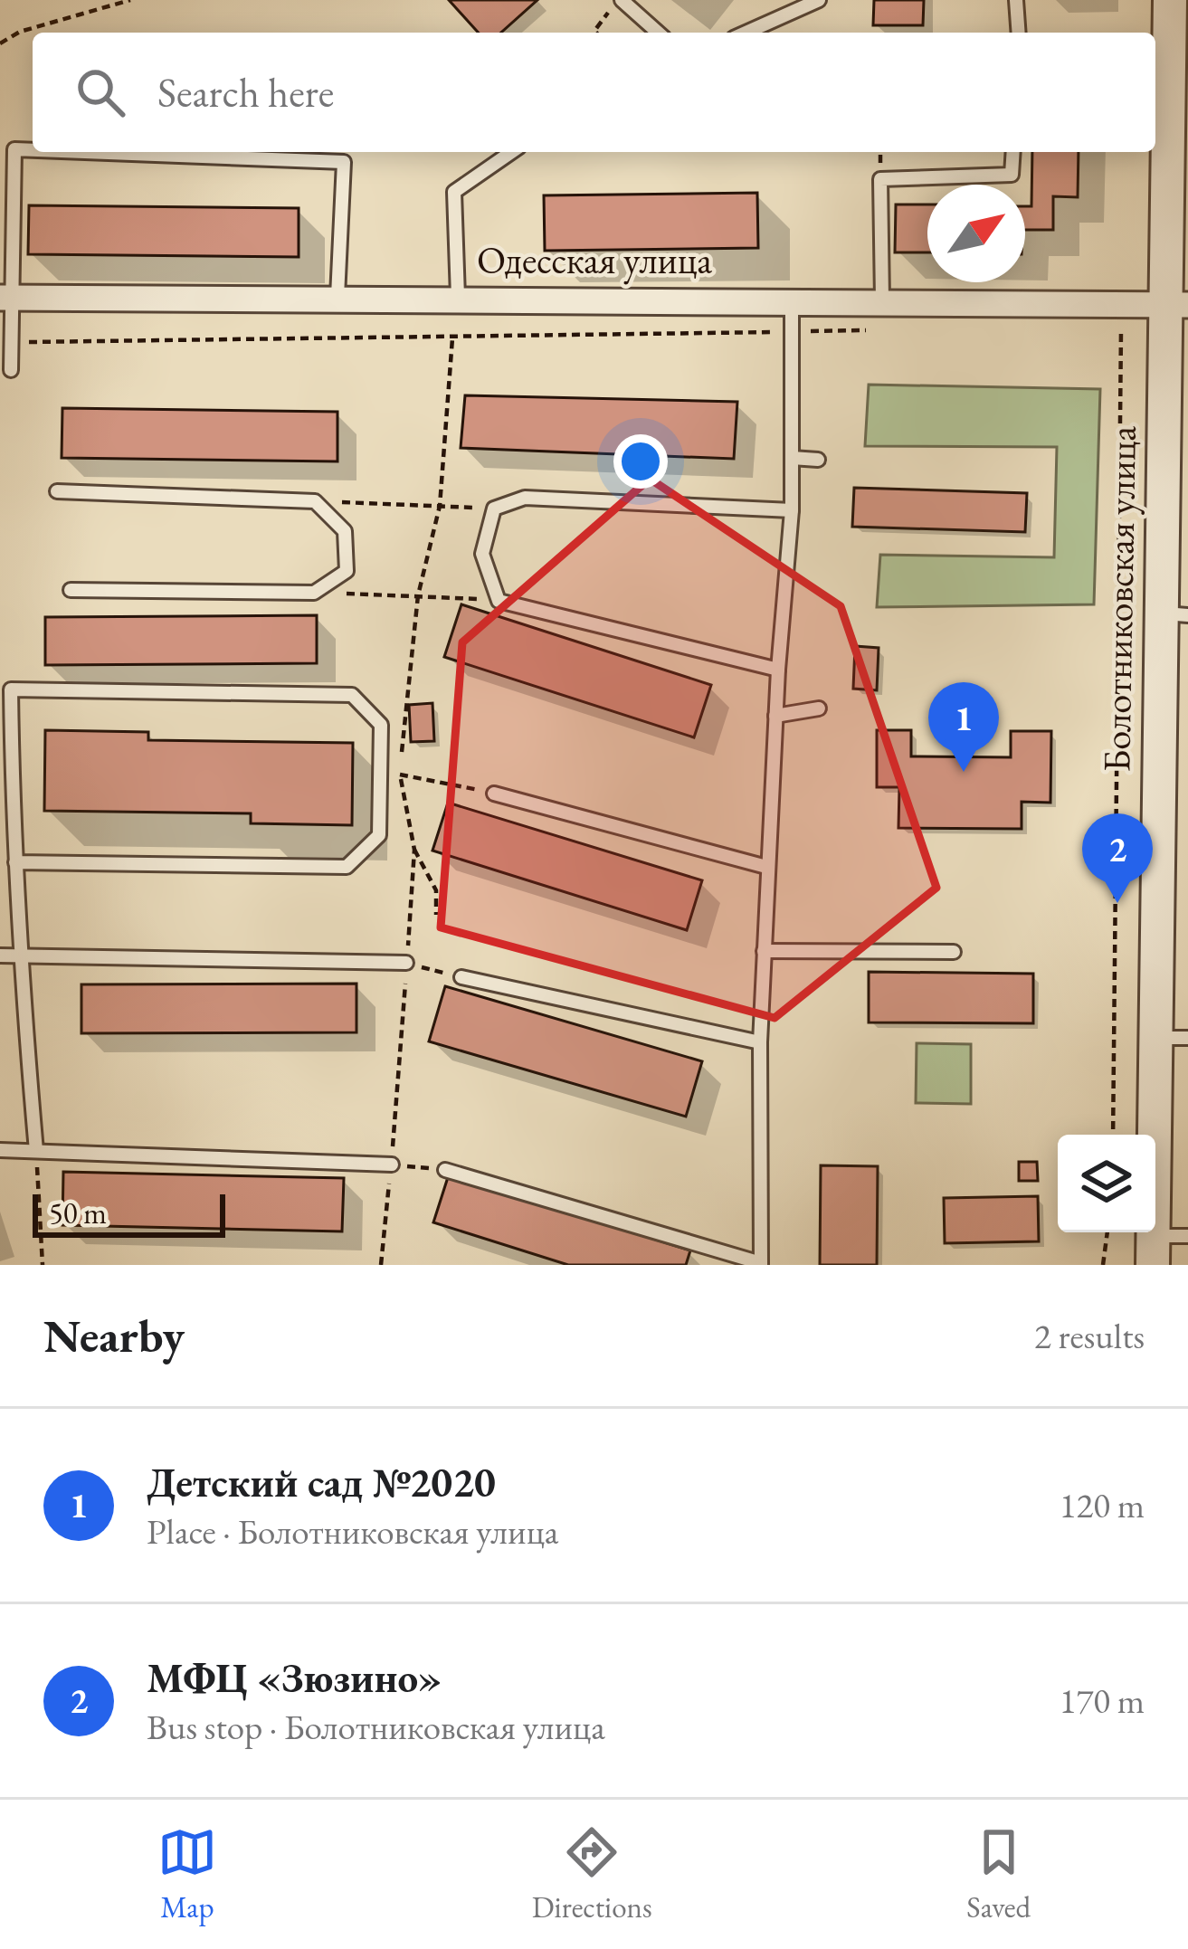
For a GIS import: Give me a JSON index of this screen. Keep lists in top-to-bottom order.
{
  "streets": {
    "street": ["Одесская улица", "Болотниковская улица"]
  },
  "crossings": [
    ["Одесская улица", "Болотниковская улица"]
  ],
  "scale_bar": "50 m",
  "north": "top right",
  "page": {
    "search": "Search here",
    "pins": ["1", "2"],
    "scale": "50 m",
    "heading": ["Nearby", "2 results"],
    "list": [
      {
        "mark": "1",
        "name": "Детский сад №2020",
        "note": "Place · Болотниковская улица",
        "value": "120 m"
      },
      {
        "mark": "2",
        "name": "МФЦ «Зюзино»",
        "note": "Bus stop · Болотниковская улица",
        "value": "170 m"
      }
    ],
    "nav": ["Map", "Directions", "Saved"]
  }
}
